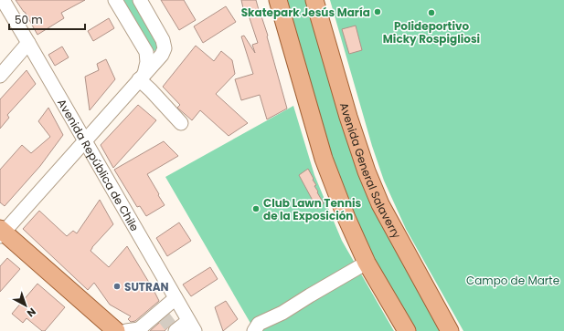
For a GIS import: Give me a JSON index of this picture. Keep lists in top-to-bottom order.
{
  "streets": {
    "main road": ["Avenida General Salaverry"],
    "street": ["Avenida República de Chile"]
  },
  "parks": ["Campo de Marte"],
  "places": [
    "Skatepark Jesús María",
    "Polideportivo Micky Rospigliosi",
    "Club Lawn Tennis de la Exposición",
    "SUTRAN"
  ],
  "scale_bar": "50 m",
  "north": "bottom right"
}
